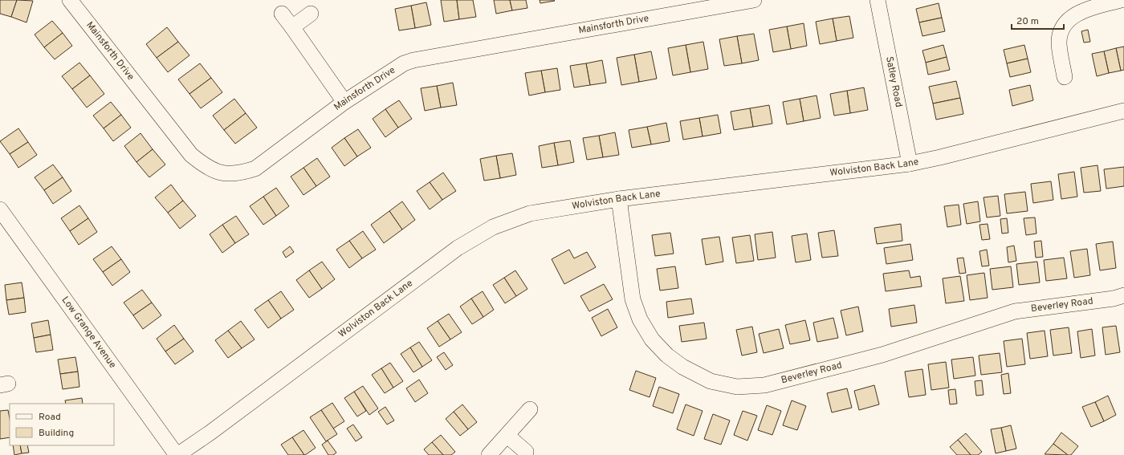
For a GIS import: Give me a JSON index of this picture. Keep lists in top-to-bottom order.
{
  "streets": {
    "street": [
      "Mainsforth Drive",
      "Satley Road",
      "Wolviston Back Lane",
      "Beverley Road",
      "Low Grange Avenue"
    ]
  },
  "crossings": [
    ["Satley Road", "Wolviston Back Lane"],
    ["Wolviston Back Lane", "Beverley Road"],
    ["Wolviston Back Lane", "Low Grange Avenue"]
  ],
  "legend": ["Road", "Building"],
  "scale_bar": "20 m"
}
